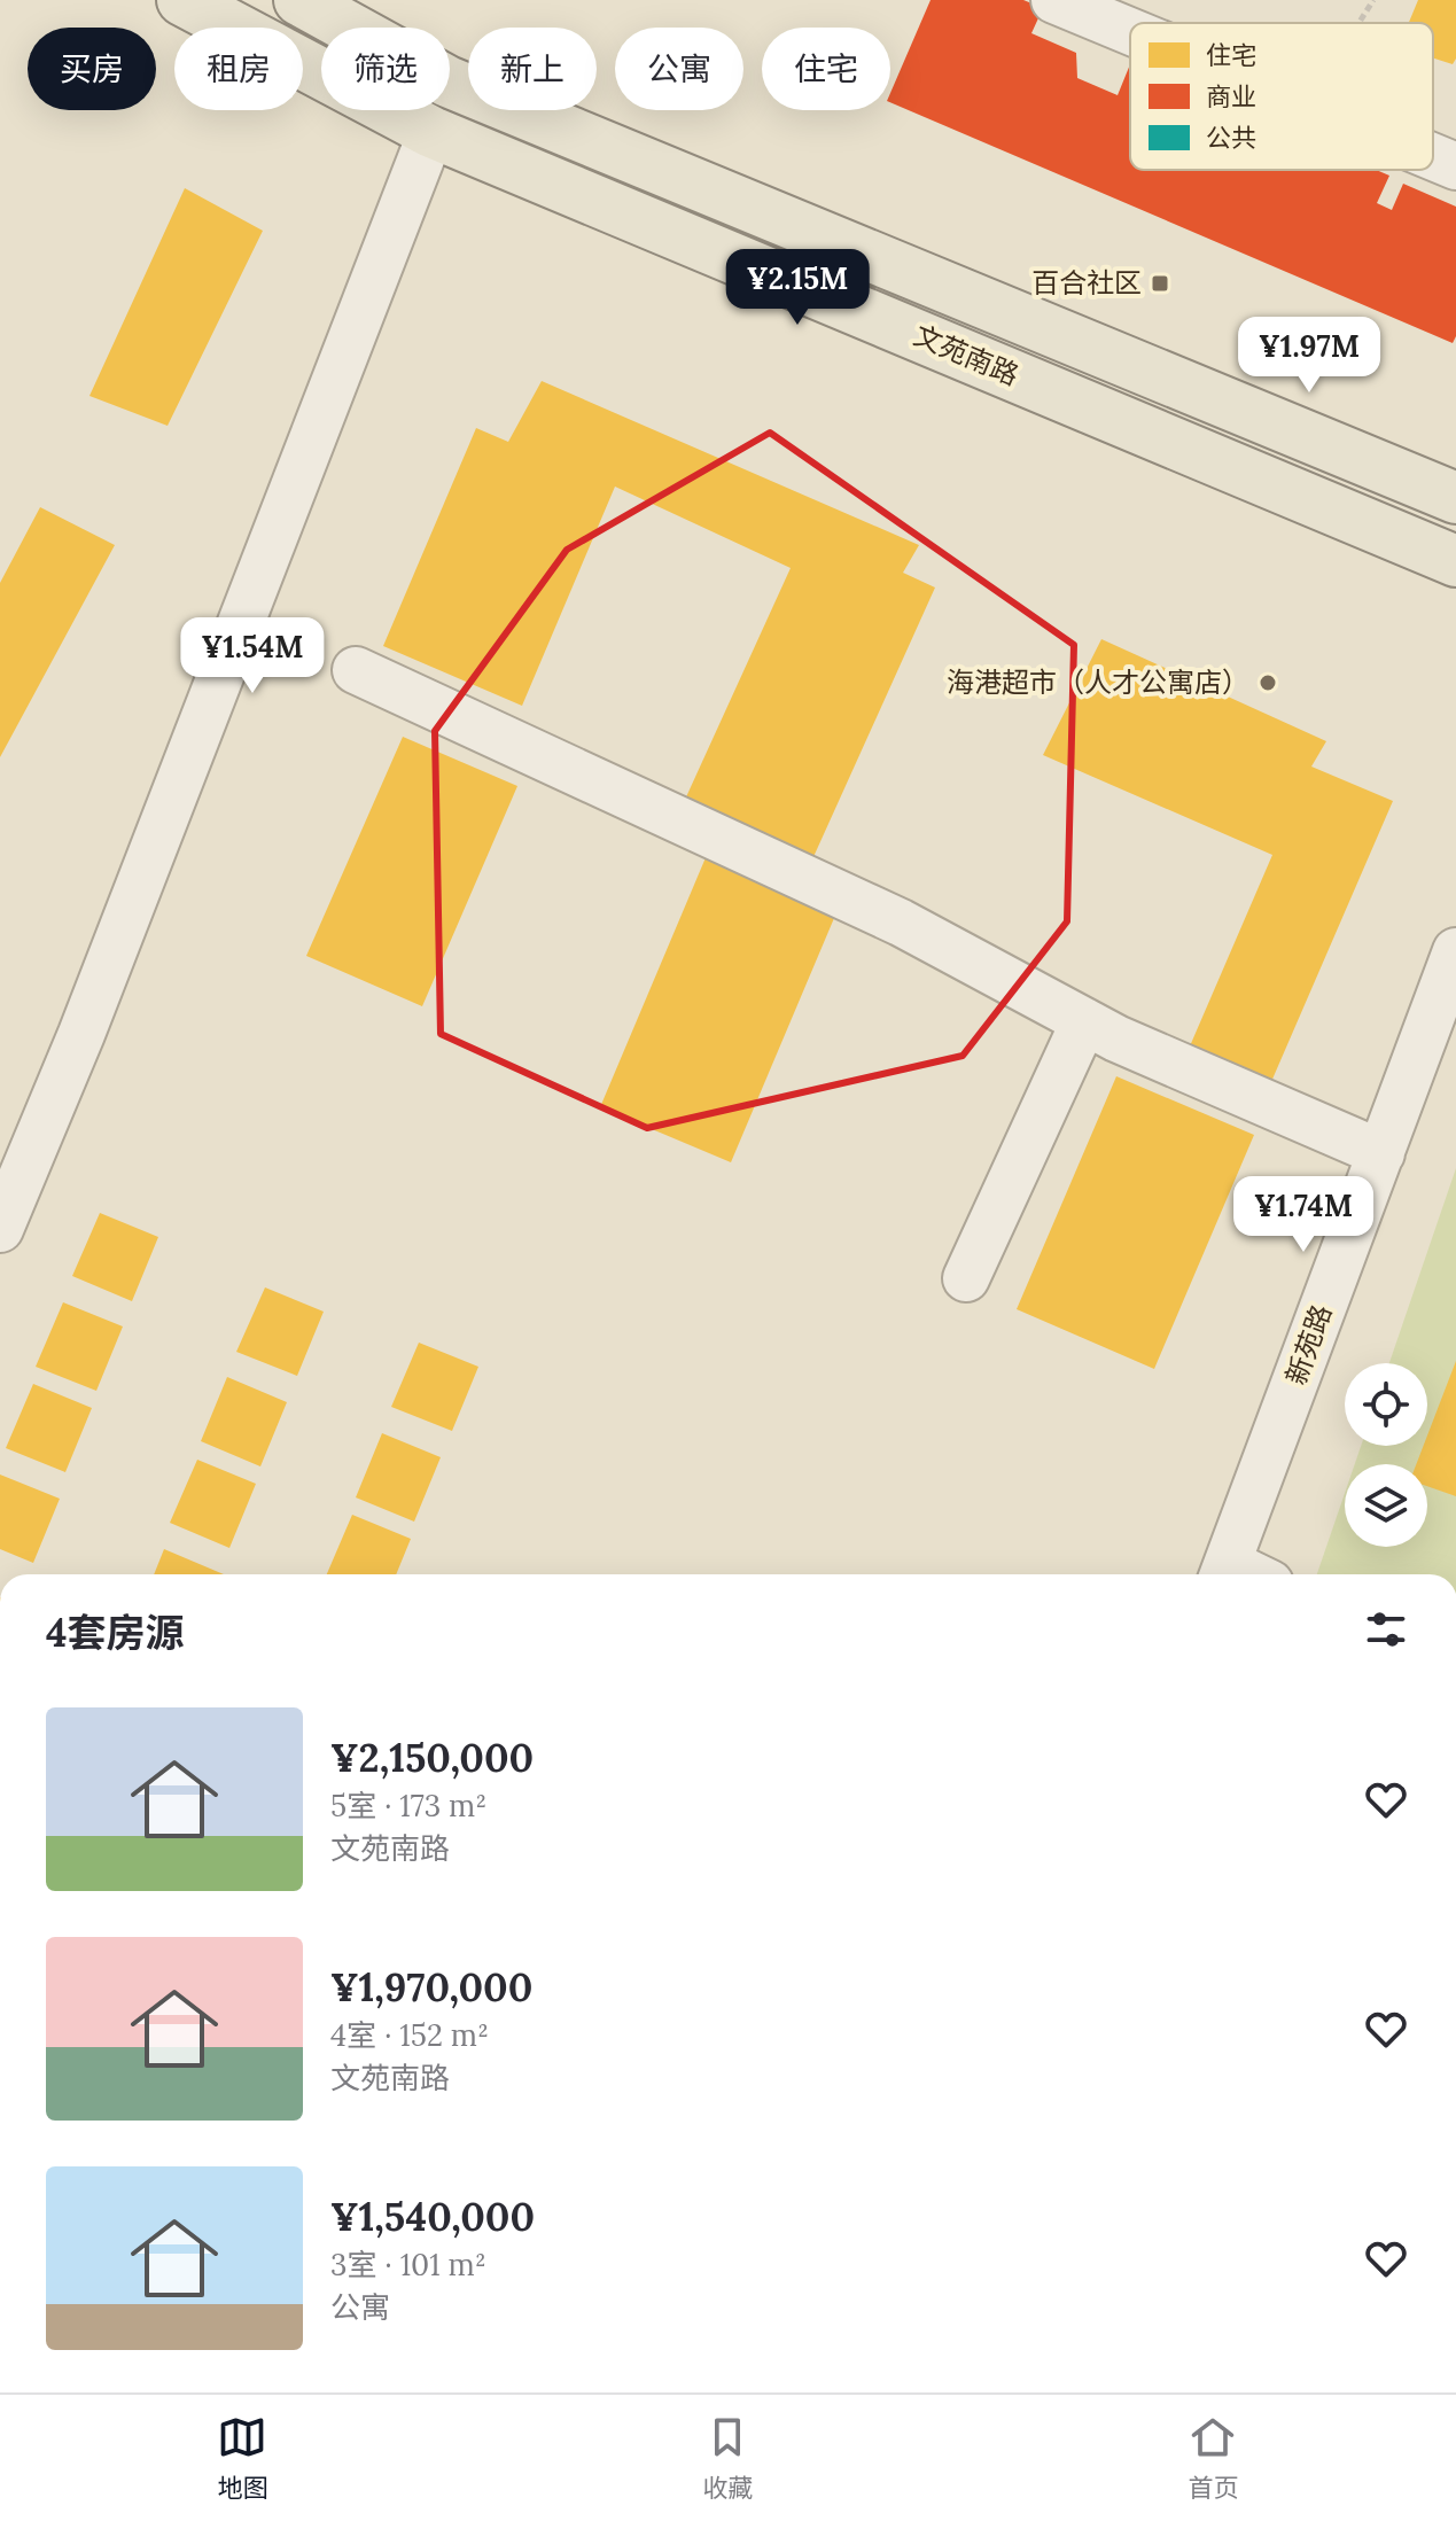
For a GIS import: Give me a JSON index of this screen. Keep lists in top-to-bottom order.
{
  "streets": {
    "main road": ["文苑南路"],
    "street": ["新苑路"]
  },
  "places": {
    "transit": ["百合社区"],
    "other": ["海港超市（人才公寓店）"]
  },
  "legend": ["住宅", "商业", "公共"],
  "page": {
    "chip": [
      "买房",
      "租房",
      "筛选",
      "新上",
      "公寓",
      "住宅"
    ],
    "price": [
      "¥2.15M",
      "¥1.97M",
      "¥1.54M",
      "¥1.74M"
    ],
    "heading": "4套房源",
    "list": [
      {
        "name": "¥2,150,000",
        "note": "5室 · 173 m² · 文苑南路"
      },
      {
        "name": "¥1,970,000",
        "note": "4室 · 152 m² · 文苑南路"
      },
      {
        "name": "¥1,540,000",
        "note": "3室 · 101 m² · 公寓"
      }
    ],
    "tabs": ["地图", "收藏", "首页"]
  }
}
